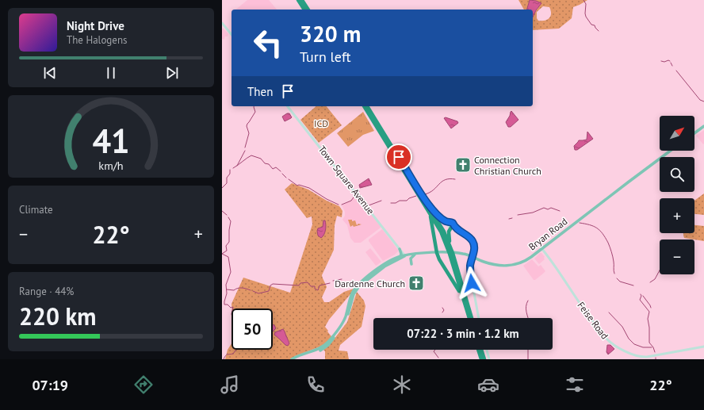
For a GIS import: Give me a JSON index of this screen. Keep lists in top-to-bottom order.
{
  "streets": {
    "main road": ["Town Square Avenue", "Bryan Road", "Feise Road"]
  },
  "crossings": [
    ["Town Square Avenue", "Bryan Road"],
    ["Bryan Road", "Feise Road"]
  ],
  "parks": ["ICD"],
  "places": {
    "church": ["Connection Christian Church", "Dardenne Church"]
  },
  "north": "top right",
  "page": {
    "turn": ["320 m", "Turn left"],
    "song": ["Night Drive", "The Halogens"],
    "then": "Then",
    "map_buttons": ["+", "−"],
    "tile": [
      "Climate",
      ["Range · 44%", "220 km"]
    ],
    "heat": ["−", "22°", "+"],
    "limit": "50",
    "trip": "07:22 · 3 min · 1.2 km",
    "tabs": ["07:19", "22°"],
    "gauge": ["41", "km/h"]
  }
}
